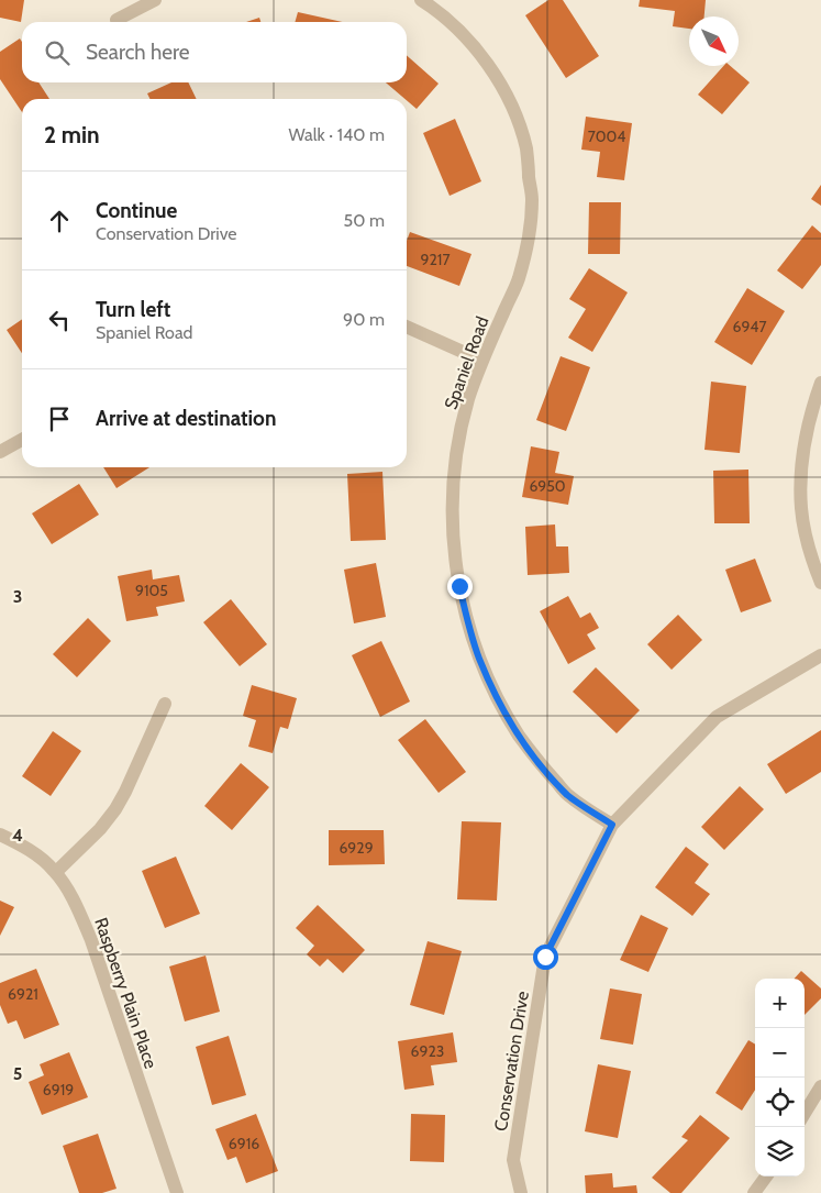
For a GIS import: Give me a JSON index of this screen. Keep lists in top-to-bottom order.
{
  "streets": {
    "street": ["Spaniel Road", "Raspberry Plain Place", "Conservation Drive"]
  },
  "crossings": [
    ["Spaniel Road", "Conservation Drive"]
  ],
  "house_numbers": [
    "7004",
    "9217",
    "6947",
    "6950",
    "9105",
    "6929",
    "6921",
    "6923",
    "6919",
    "6916"
  ],
  "north": "bottom right",
  "page": {
    "search": "Search here",
    "heading": ["2 min", "Walk · 140 m"],
    "list": [
      ["Continue", "Conservation Drive", "50 m"],
      ["Turn left", "Spaniel Road", "90 m"],
      "Arrive at destination"
    ],
    "map_buttons": ["+", "−"]
  },
  "grid": {
    "rows": ["3", "4", "5"]
  }
}
